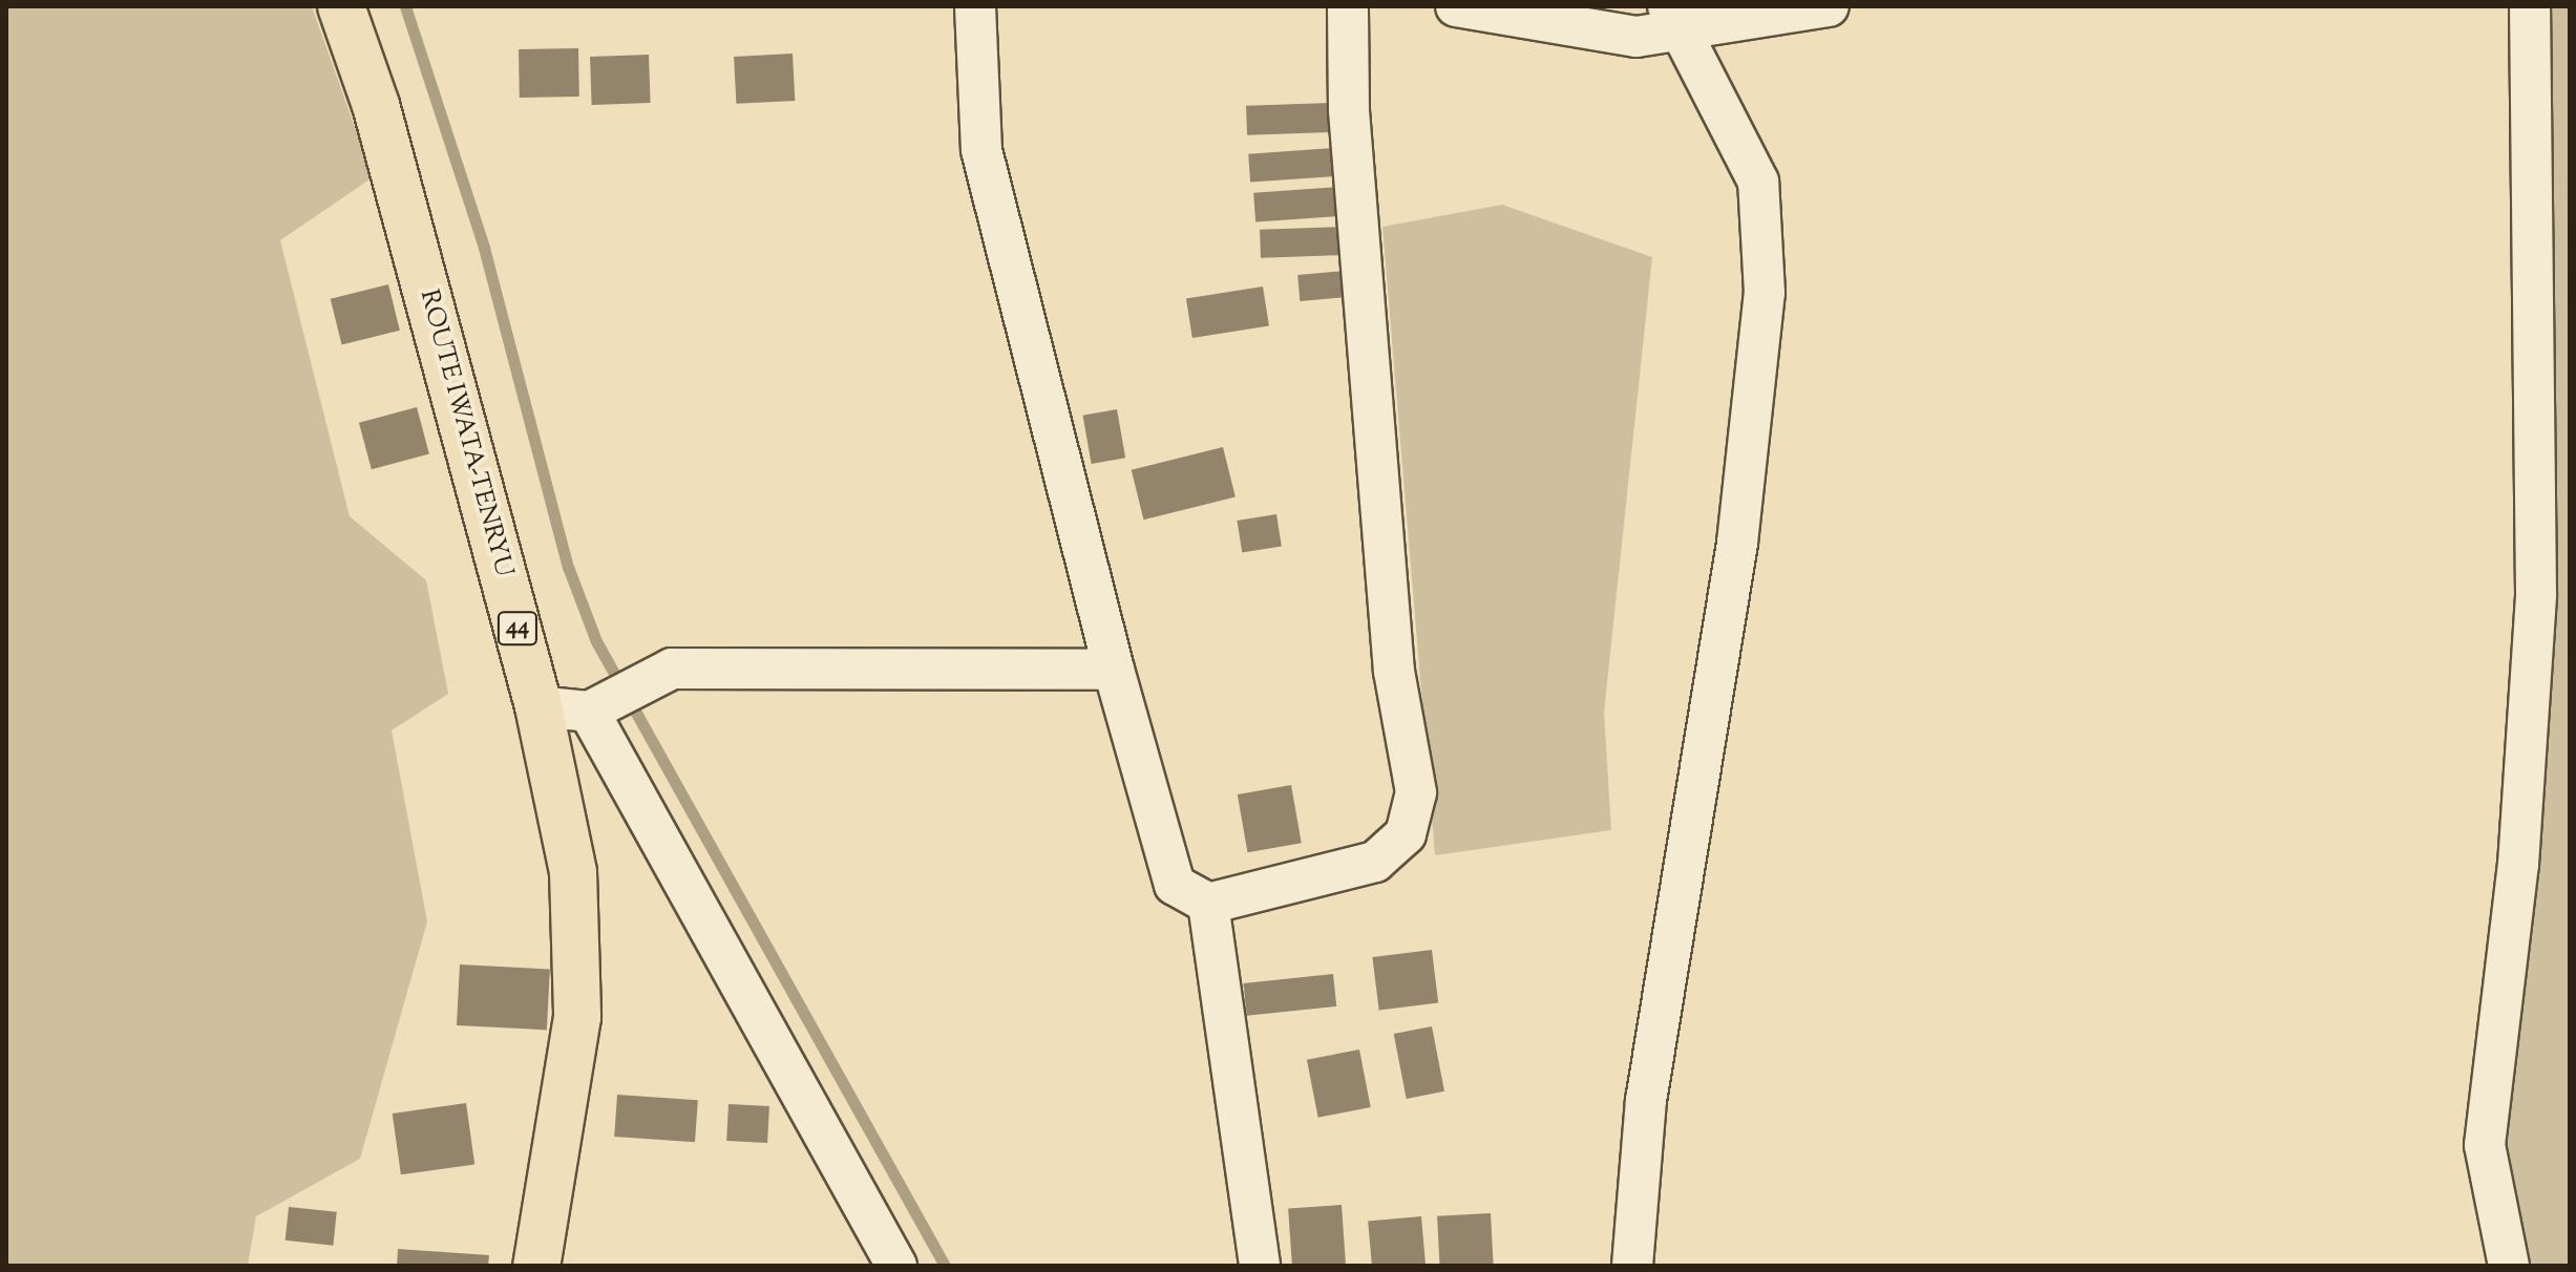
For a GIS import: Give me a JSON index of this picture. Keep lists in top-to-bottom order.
{
  "streets": {
    "main road": ["ROUTE IWATA-TENRYU", "44"]
  }
}
